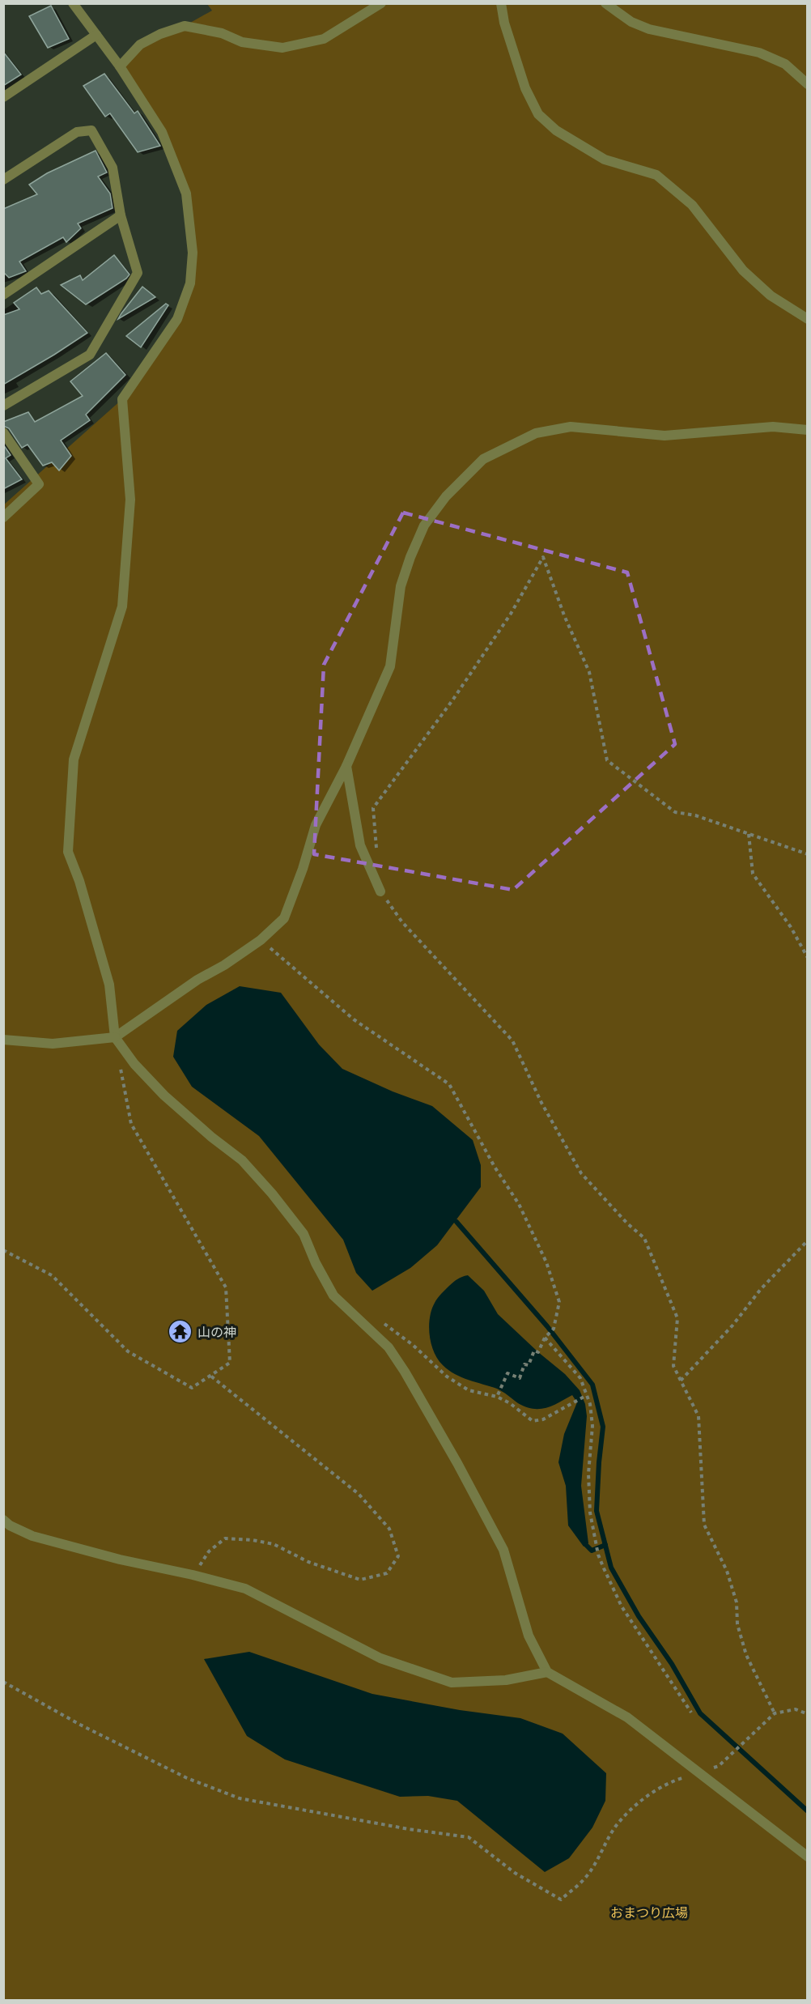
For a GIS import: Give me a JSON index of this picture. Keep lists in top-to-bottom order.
{
  "parks": ["おまつり広場"],
  "places": {
    "temple": ["山の神"]
  }
}
